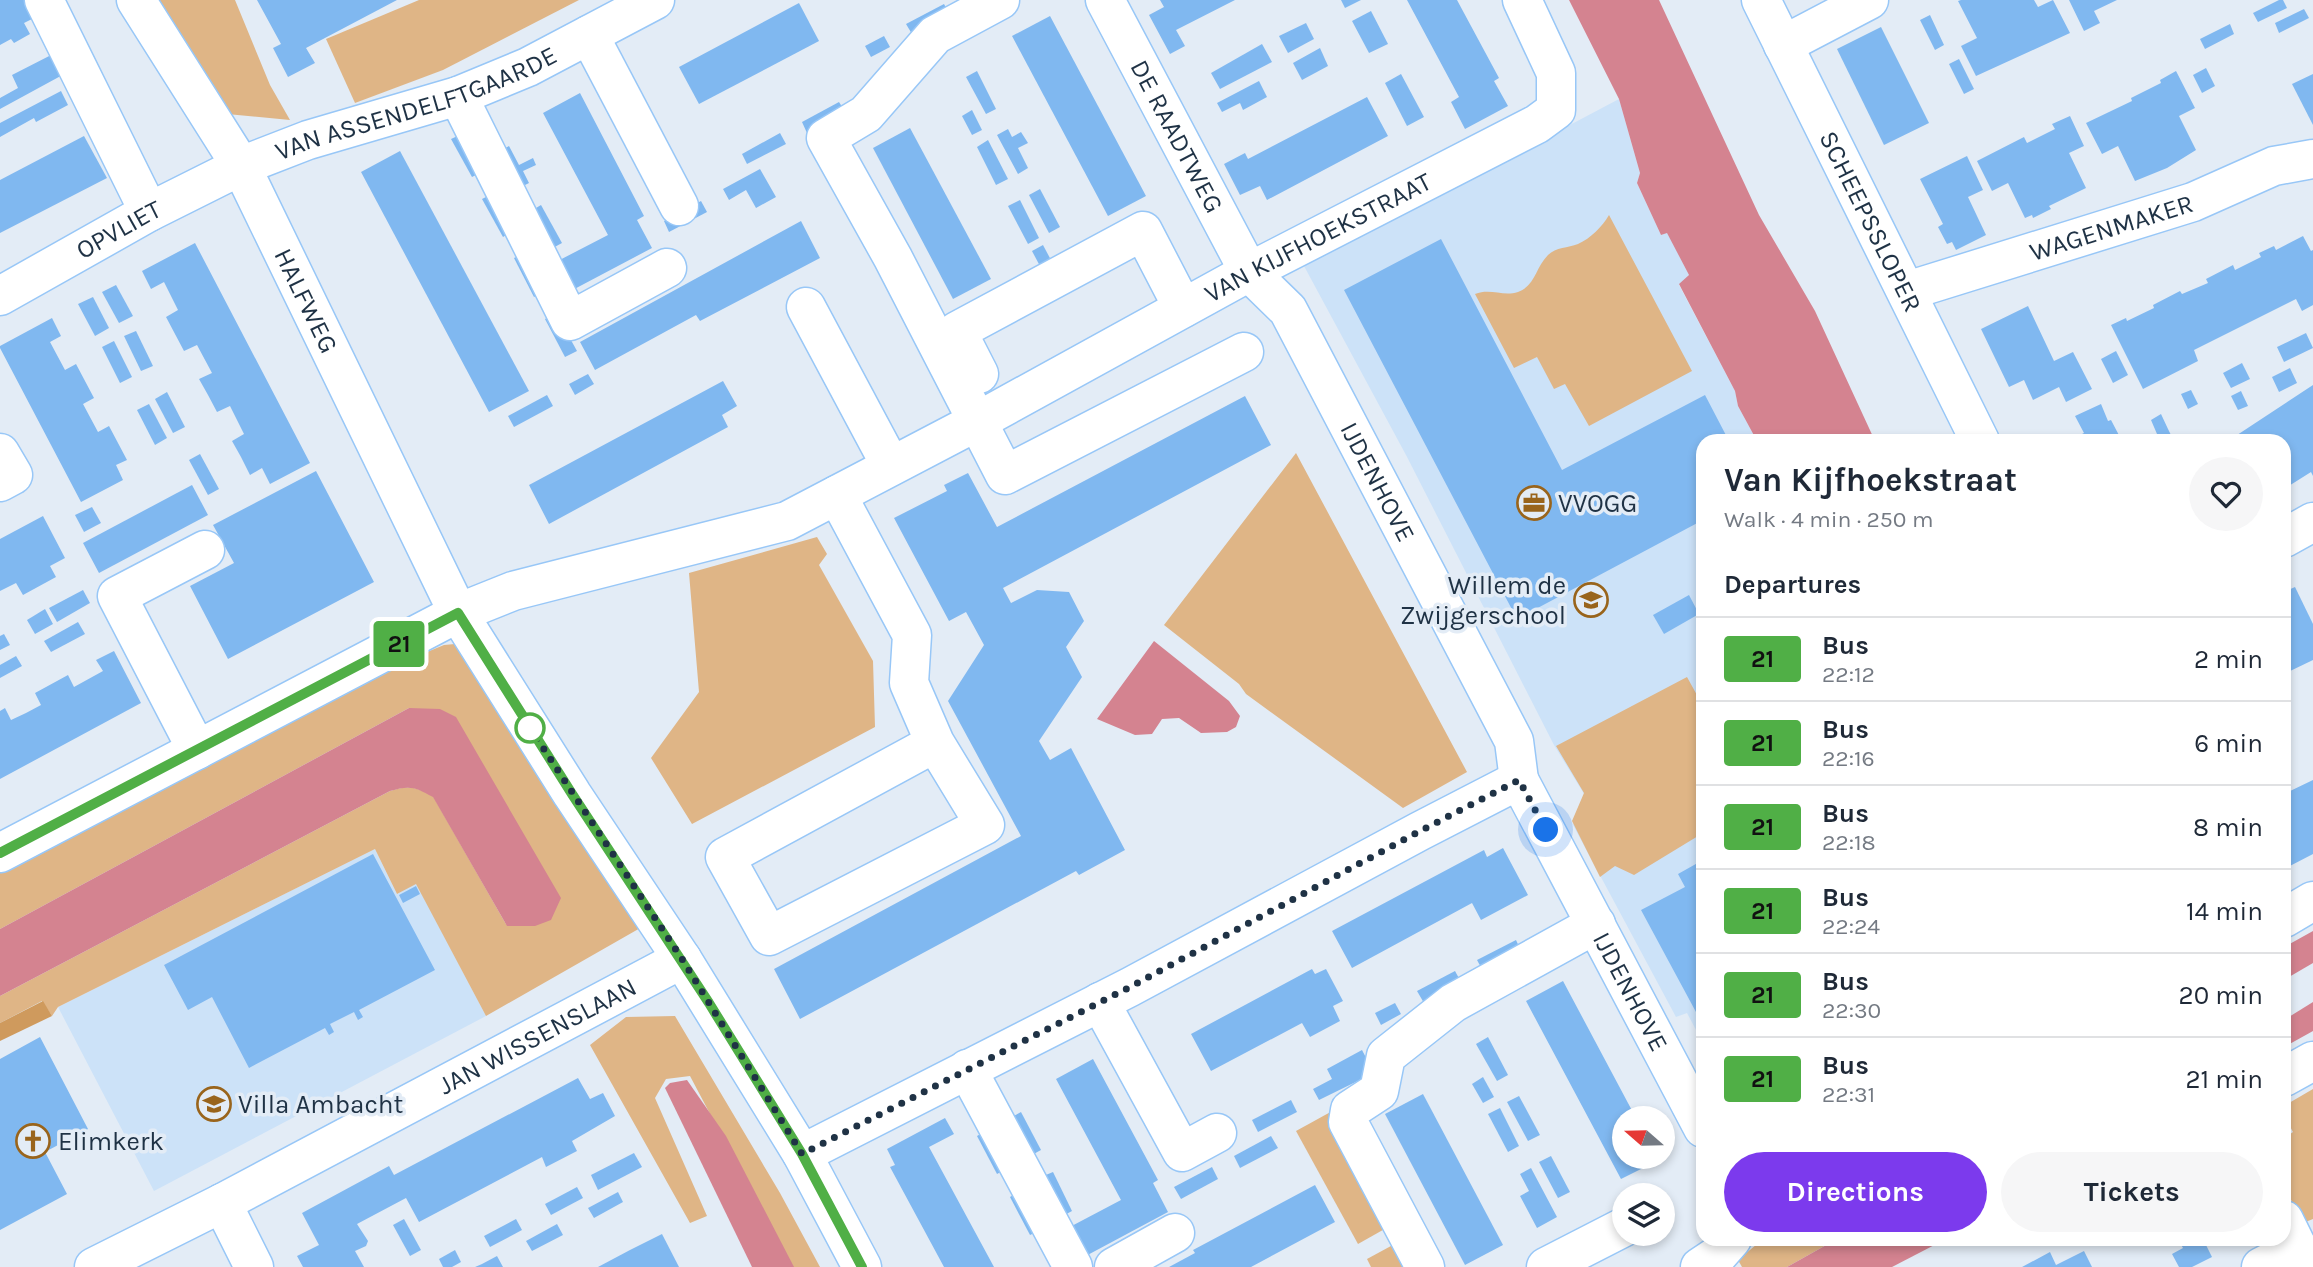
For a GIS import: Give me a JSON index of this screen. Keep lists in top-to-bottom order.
{
  "streets": {
    "street": [
      "VAN ASSENDELFTGAARDE",
      "DE RAADTWEG",
      "SCHEEPSSLOPER",
      "WAGENMAKER",
      "OPVLIET",
      "VAN KIJFHOEKSTRAAT",
      "HALFWEG",
      "IJDENHOVE",
      "JAN WISSENSLAAN"
    ]
  },
  "crossings": [
    ["VAN ASSENDELFTGAARDE", "OPVLIET"],
    ["VAN ASSENDELFTGAARDE", "HALFWEG"],
    ["DE RAADTWEG", "VAN KIJFHOEKSTRAAT"],
    ["DE RAADTWEG", "IJDENHOVE"],
    ["SCHEEPSSLOPER", "WAGENMAKER"],
    ["OPVLIET", "HALFWEG"],
    ["VAN KIJFHOEKSTRAAT", "HALFWEG"],
    ["VAN KIJFHOEKSTRAAT", "IJDENHOVE"],
    ["HALFWEG", "JAN WISSENSLAAN"]
  ],
  "places": {
    "office": ["VVOGG"],
    "school or university": ["Willem de Zwijgerschool", "Villa Ambacht"],
    "church": ["Elimkerk"]
  },
  "lines": ["bus line 21"],
  "north": "left",
  "page": {
    "on_map": "21",
    "heading": [
      ["Van Kijfhoekstraat", "Walk · 4 min · 250 m"],
      "Departures"
    ],
    "list": [
      {
        "mark": "21",
        "name": "Bus",
        "note": "22:12",
        "value": "2 min"
      },
      {
        "mark": "21",
        "name": "Bus",
        "note": "22:16",
        "value": "6 min"
      },
      {
        "mark": "21",
        "name": "Bus",
        "note": "22:18",
        "value": "8 min"
      },
      {
        "mark": "21",
        "name": "Bus",
        "note": "22:24",
        "value": "14 min"
      },
      {
        "mark": "21",
        "name": "Bus",
        "note": "22:30",
        "value": "20 min"
      },
      {
        "mark": "21",
        "name": "Bus",
        "note": "22:31",
        "value": "21 min"
      }
    ],
    "buttons": ["Directions", "Tickets"]
  }
}
